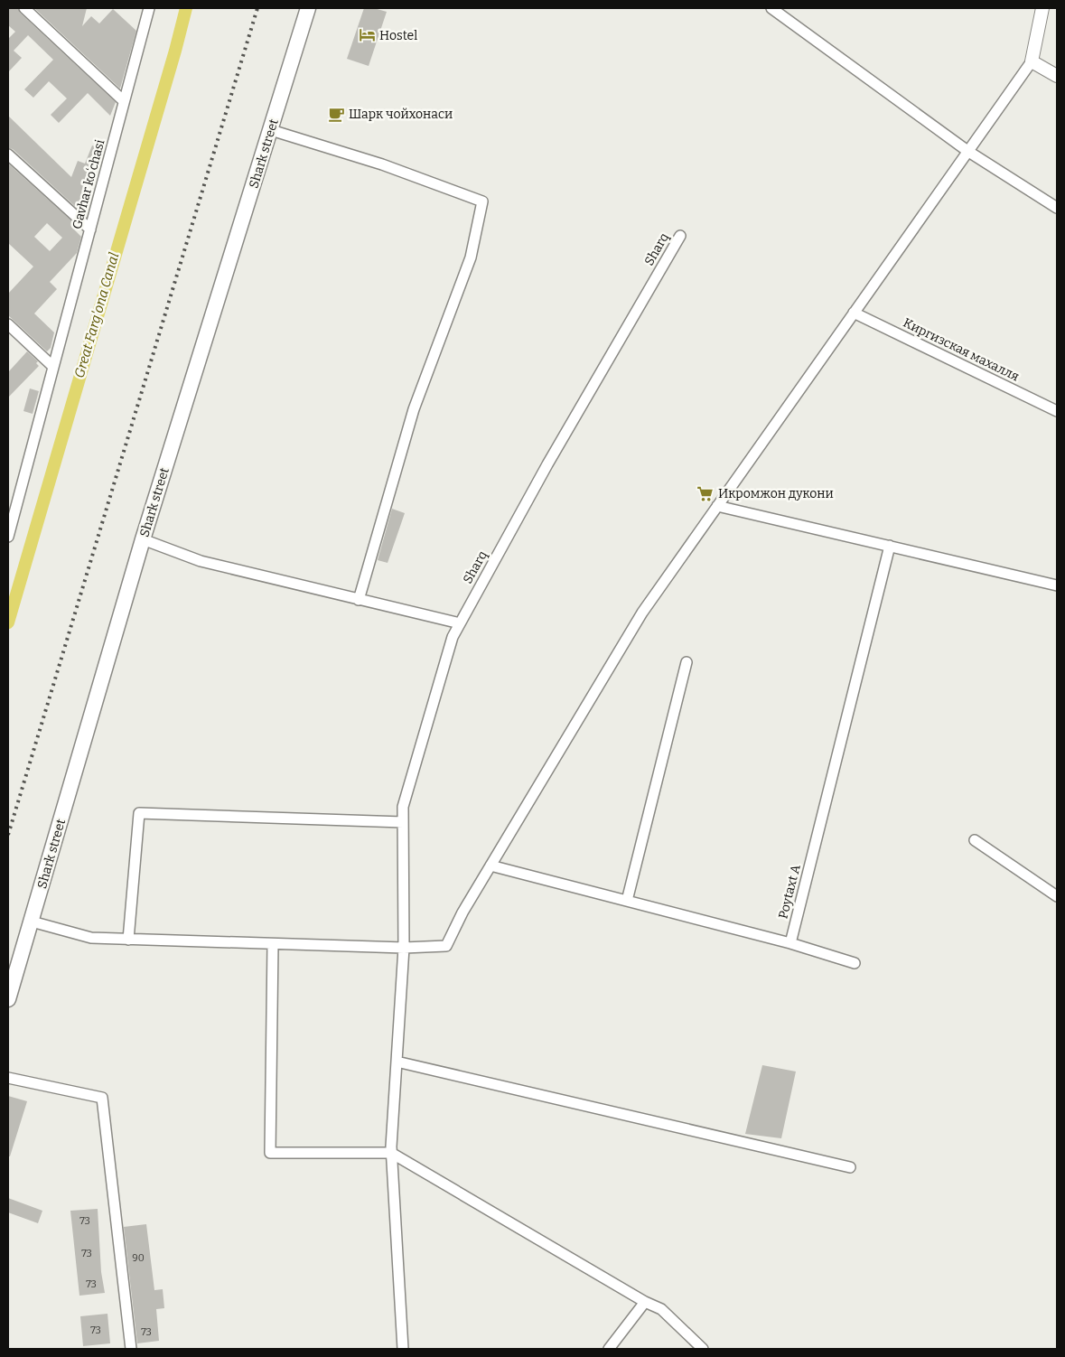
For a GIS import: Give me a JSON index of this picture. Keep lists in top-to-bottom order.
{
  "streets": {
    "main road": ["Shark street"],
    "street": [
      "Gavhar koʻchasi",
      "Sharq",
      "Киргизская махалля",
      "Poytaxt A"
    ]
  },
  "water": ["Great Farg'ona Canal"],
  "places": {
    "hotel": ["Hostel"],
    "cafe": ["Шарк чойхонаси"],
    "supermarket": ["Икромжон дукони"]
  },
  "house_numbers": [
    "73",
    "73",
    "90",
    "73",
    "73",
    "73"
  ]
}
